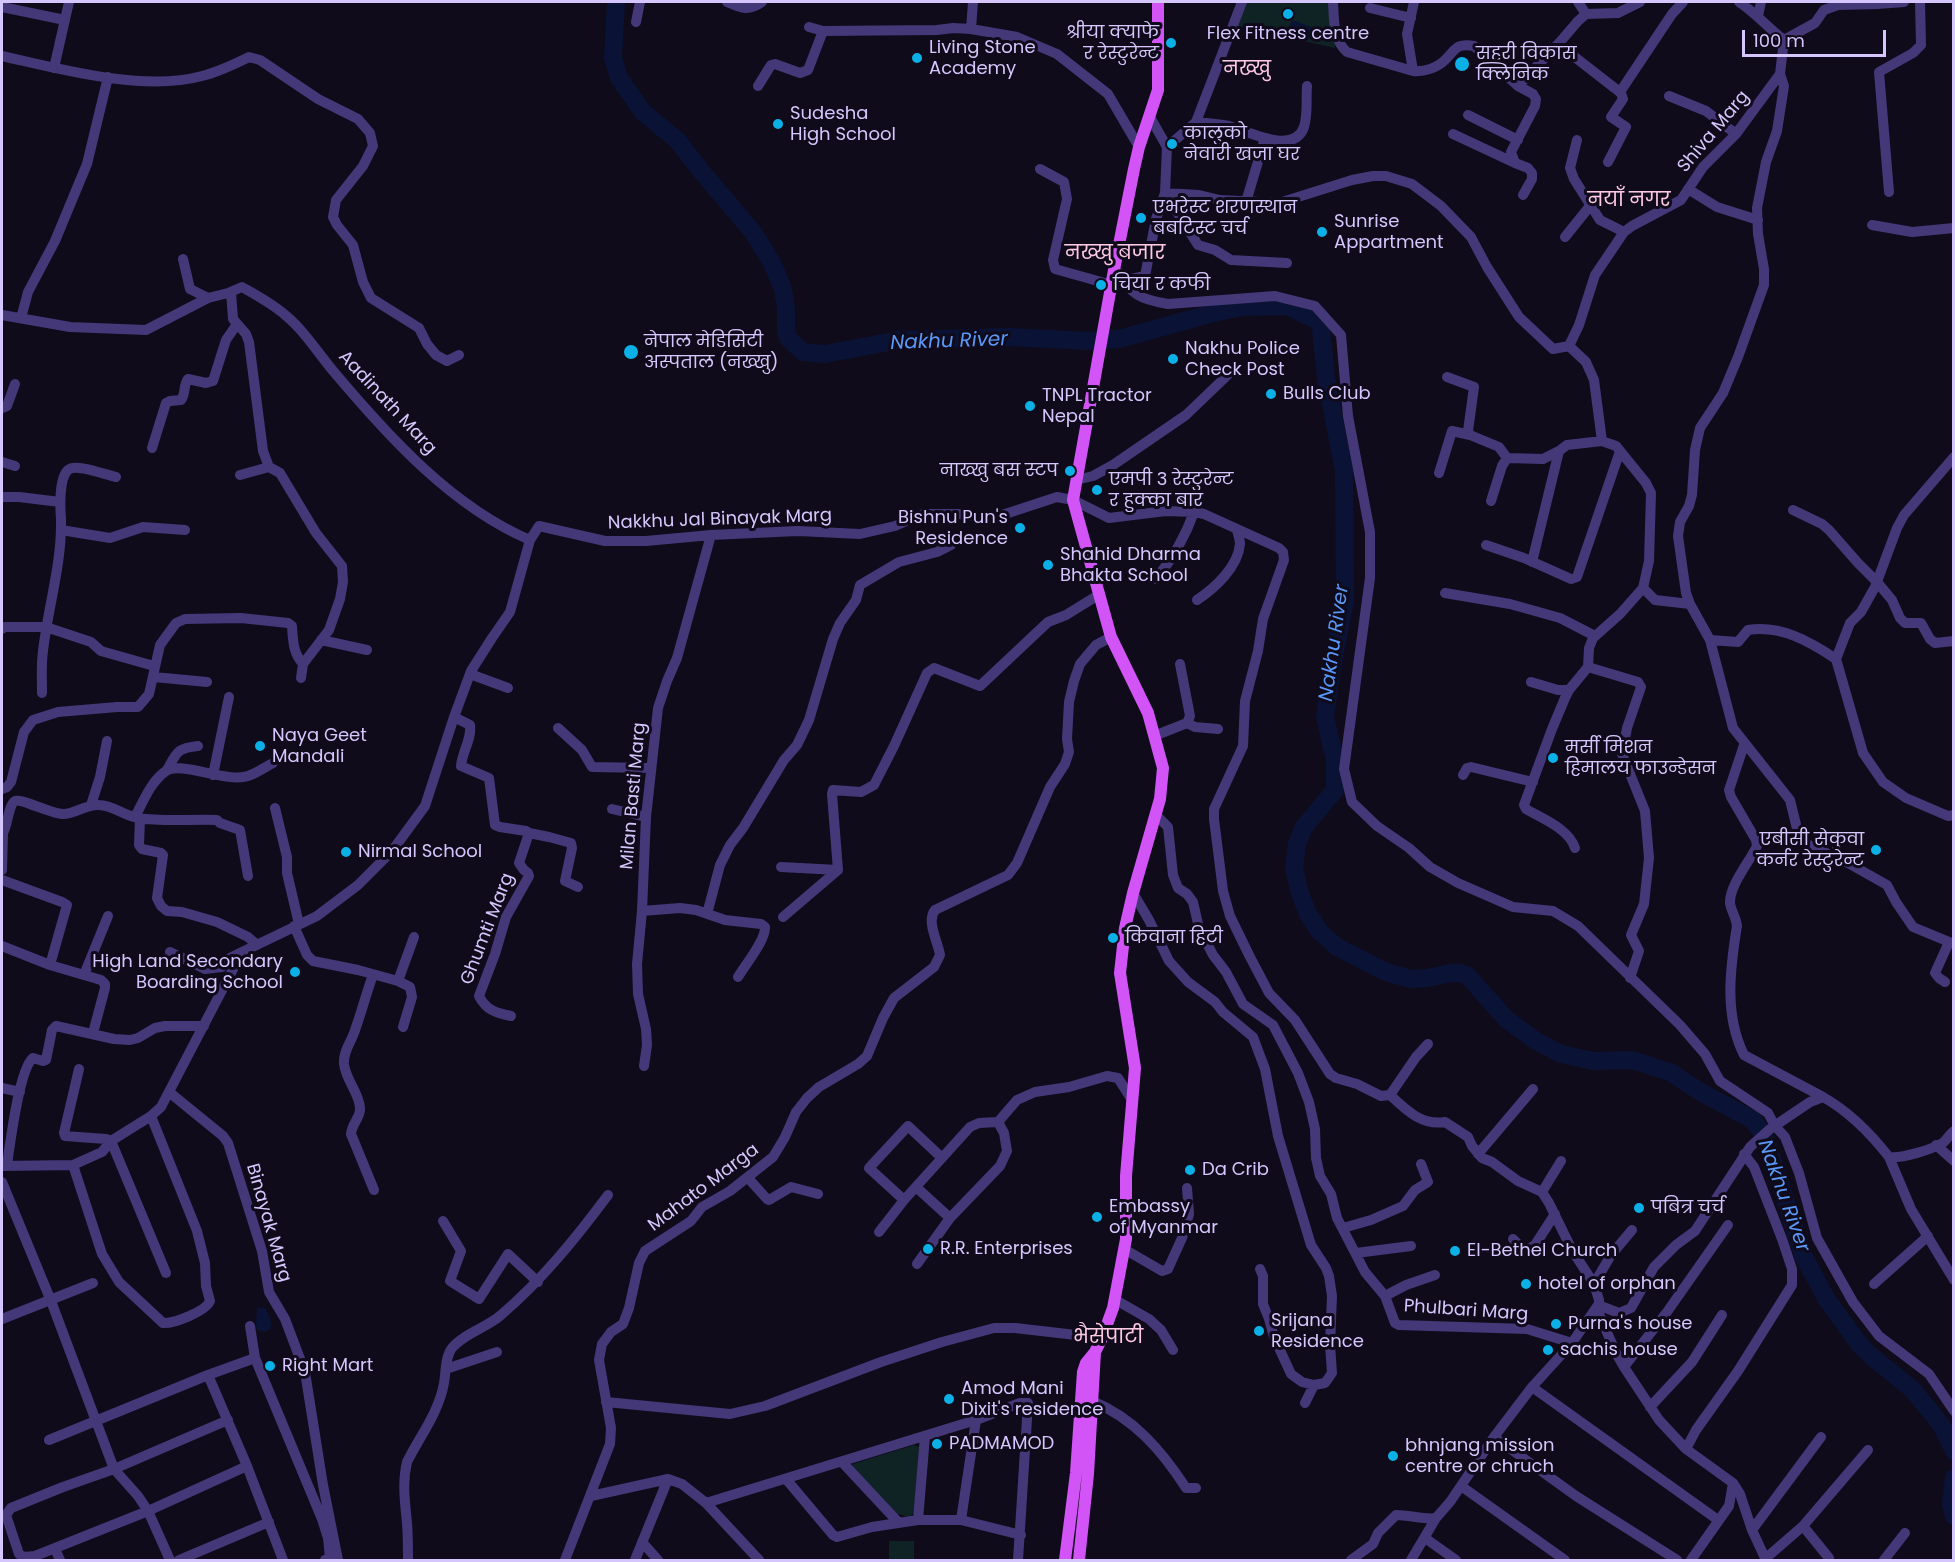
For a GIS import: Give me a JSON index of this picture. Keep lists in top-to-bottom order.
{
  "streets": {
    "street": [
      "Shiva Marg",
      "Aadinath Marg",
      "Nakkhu Jal Binayak Marg",
      "Milan Basti Marg",
      "Ghumti Marg",
      "Mahato Marga",
      "Binayak Marg",
      "Phulbari Marg"
    ]
  },
  "crossings": [
    ["Aadinath Marg", "Nakkhu Jal Binayak Marg"],
    ["Nakkhu Jal Binayak Marg", "Milan Basti Marg"]
  ],
  "districts": [
    "नख्खु",
    "नयाँ नगर",
    "नख्खु बजार",
    "भैसेपाटी"
  ],
  "water": ["Nakhu River"],
  "places": [
    "Flex Fitness centre",
    "श्रीया क्याफे र रेस्टुरेन्ट",
    "Living Stone Academy",
    "सहरी विकास क्लिनिक",
    "Sudesha High School",
    "कालुको नेवारी खजा घर",
    "एभरेस्ट शरणस्थान बबटिस्ट चर्च",
    "Sunrise Appartment",
    "चिया र कफी",
    "नेपाल मेडिसिटी अस्पताल (नख्खु)",
    "Nakhu Police Check Post",
    "Bulls Club",
    "TNPL Tractor Nepal",
    "नाख्खु बस स्टप",
    "एमपी 3 रेस्टुरेन्ट र हुक्का बार",
    "Bishnu Pun's Residence",
    "Shahid Dharma Bhakta School",
    "Naya Geet Mandali",
    "मर्सी मिशन हिमालय फाउन्डेसन",
    "एबीसी सेकुवा कर्नर रेस्टुरेन्ट",
    "Nirmal School",
    "किवाना हिटी",
    "High Land Secondary Boarding School",
    "Da Crib",
    "पबित्र चर्च",
    "Embassy of Myanmar",
    "R.R. Enterprises",
    "El-Bethel Church",
    "hotel of orphan",
    "Purna's house",
    "Srijana Residence",
    "sachis house",
    "Right Mart",
    "Amod Mani Dixit's residence",
    "PADMAMOD",
    "bhnjang mission centre or chruch"
  ],
  "scale_bar": "100 m"
}
